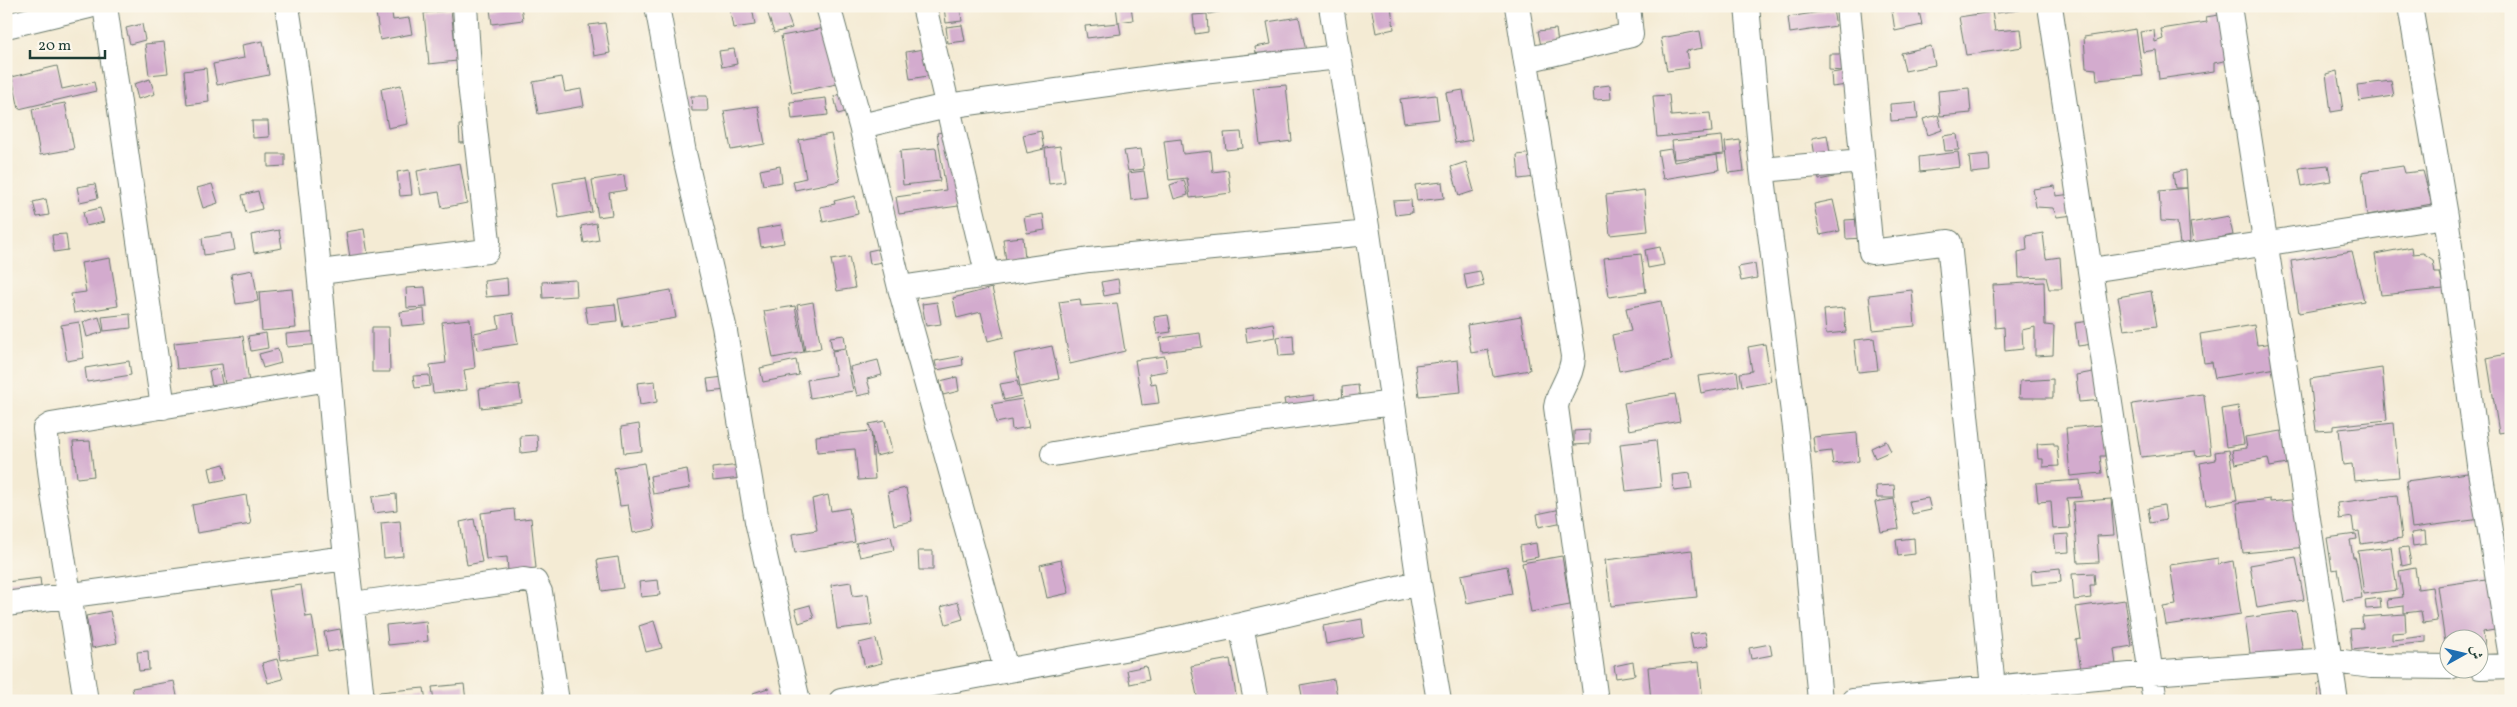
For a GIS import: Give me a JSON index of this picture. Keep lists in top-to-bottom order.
{
  "scale_bar": "20 m",
  "north": "right"
}
